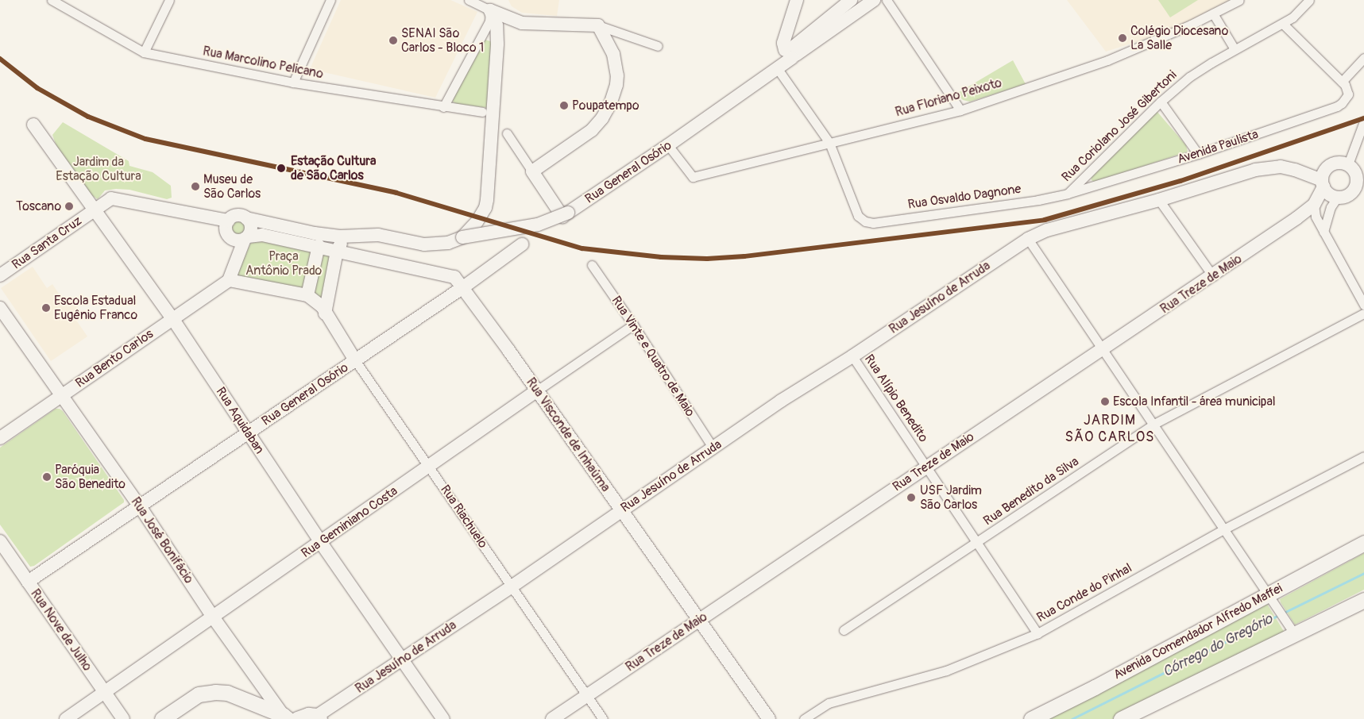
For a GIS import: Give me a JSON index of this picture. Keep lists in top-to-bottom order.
{
  "streets": {
    "main road": ["Avenida Comendador Alfredo Maffei"],
    "street": [
      "Rua Marcolino Pelicano",
      "Rua Floriano Peixoto",
      "Rua Coriolano José Gibertoni",
      "Avenida Paulista",
      "Rua General Osório",
      "Rua Osvaldo Dagnone",
      "Rua Santa Cruz",
      "Rua Treze de Maio",
      "Rua Jesuíno de Arruda",
      "Rua Vinte e Quatro de Maio",
      "Rua Bento Carlos",
      "Rua Alípio Benedito",
      "Rua Aquidaban",
      "Rua Visconde de Inhaúma",
      "Rua Benedito da Silva",
      "Rua Riachuelo",
      "Rua Geminiano Costa",
      "Rua José Bonifácio",
      "Rua Conde do Pinhal",
      "Rua Nove de Julho"
    ]
  },
  "crossings": [
    ["Rua Floriano Peixoto", "Rua General Osório"],
    ["Rua Floriano Peixoto", "Rua Osvaldo Dagnone"],
    ["Rua Coriolano José Gibertoni", "Avenida Paulista"],
    ["Rua Coriolano José Gibertoni", "Rua Osvaldo Dagnone"],
    ["Avenida Paulista", "Rua Osvaldo Dagnone"],
    ["Rua General Osório", "Rua Aquidaban"],
    ["Rua General Osório", "Rua Visconde de Inhaúma"],
    ["Rua General Osório", "Rua Riachuelo"],
    ["Rua General Osório", "Rua José Bonifácio"],
    ["Rua General Osório", "Rua Nove de Julho"],
    ["Rua Santa Cruz", "Rua Aquidaban"],
    ["Rua Treze de Maio", "Rua Alípio Benedito"],
    ["Rua Treze de Maio", "Rua Visconde de Inhaúma"],
    ["Rua Treze de Maio", "Rua Riachuelo"],
    ["Rua Jesuíno de Arruda", "Rua Vinte e Quatro de Maio"],
    ["Rua Jesuíno de Arruda", "Rua Alípio Benedito"],
    ["Rua Jesuíno de Arruda", "Rua Aquidaban"],
    ["Rua Jesuíno de Arruda", "Rua Visconde de Inhaúma"],
    ["Rua Jesuíno de Arruda", "Rua Riachuelo"],
    ["Rua Vinte e Quatro de Maio", "Rua Geminiano Costa"],
    ["Rua Bento Carlos", "Rua Aquidaban"],
    ["Rua Bento Carlos", "Rua José Bonifácio"],
    ["Rua Alípio Benedito", "Rua Benedito da Silva"],
    ["Rua Alípio Benedito", "Rua Conde do Pinhal"],
    ["Rua Aquidaban", "Rua Geminiano Costa"],
    ["Rua Visconde de Inhaúma", "Rua Geminiano Costa"],
    ["Rua Riachuelo", "Rua Geminiano Costa"],
    ["Rua Geminiano Costa", "Rua José Bonifácio"],
    ["Rua Geminiano Costa", "Rua Nove de Julho"]
  ],
  "districts": ["JARDIM SÃO CARLOS"],
  "water": ["Córrego do Gregório"],
  "parks": ["Jardim da Estação Cultura", "Praça Antônio Prado"],
  "places": [
    "Colégio Diocesano La Salle",
    "SENAI São Carlos - Bloco 1",
    "Poupatempo",
    "Estação Cultura de São Carlos",
    "Museu de São Carlos",
    "Toscano",
    "Escola Estadual Eugênio Franco",
    "Escola Infantil - área municipal",
    "Paróquia São Benedito",
    "USF Jardim São Carlos"
  ]
}
